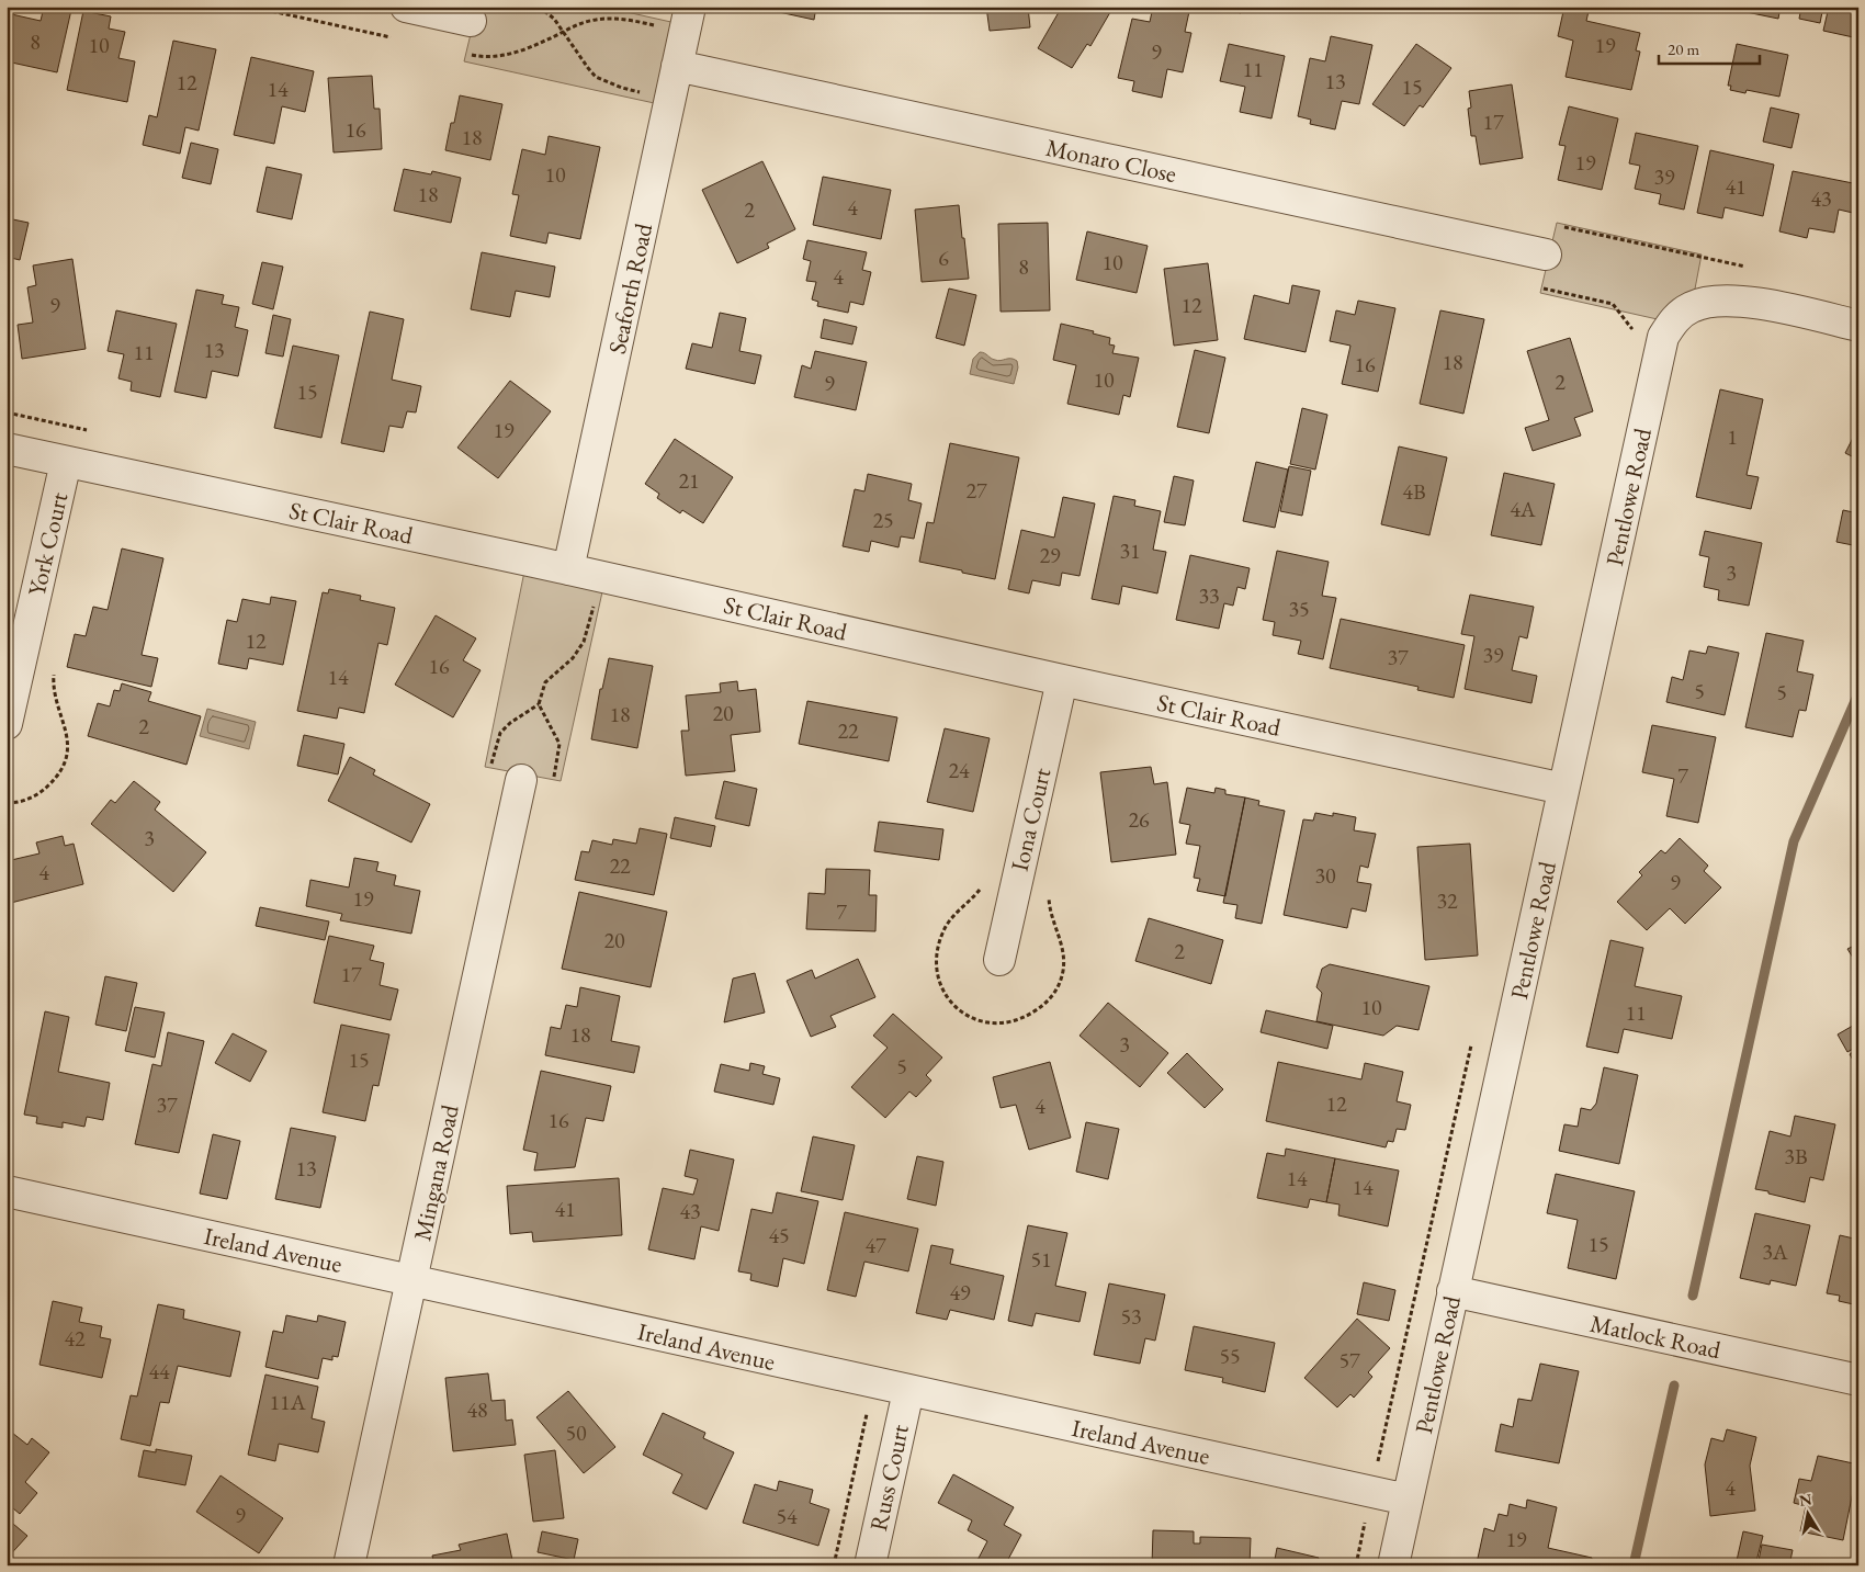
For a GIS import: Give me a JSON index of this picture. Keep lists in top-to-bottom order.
{
  "streets": {
    "street": [
      "Monaro Close",
      "Seaforth Road",
      "Pentlowe Road",
      "St Clair Road",
      "York Court",
      "Iona Court",
      "Mingana Road",
      "Ireland Avenue",
      "Matlock Road",
      "Russ Court"
    ]
  },
  "crossings": [
    ["Monaro Close", "Seaforth Road"],
    ["Seaforth Road", "St Clair Road"],
    ["Pentlowe Road", "St Clair Road"],
    ["Pentlowe Road", "Ireland Avenue"],
    ["Pentlowe Road", "Matlock Road"],
    ["St Clair Road", "York Court"],
    ["St Clair Road", "Iona Court"],
    ["Mingana Road", "Ireland Avenue"],
    ["Ireland Avenue", "Russ Court"]
  ],
  "house_numbers": [
    "8",
    "10",
    "19",
    "9",
    "11",
    "13",
    "12",
    "15",
    "14",
    "17",
    "16",
    "18",
    "19",
    "10",
    "39",
    "41",
    "18",
    "43",
    "4",
    "2",
    "6",
    "10",
    "8",
    "4",
    "9",
    "12",
    "13",
    "11",
    "18",
    "16",
    "10",
    "2",
    "9",
    "15",
    "19",
    "1",
    "21",
    "27",
    "4B",
    "4A",
    "25",
    "31",
    "29",
    "3",
    "33",
    "35",
    "12",
    "39",
    "37",
    "16",
    "14",
    "5",
    "5",
    "20",
    "18",
    "2",
    "22",
    "24",
    "7",
    "26",
    "3",
    "22",
    "4",
    "30",
    "9",
    "19",
    "32",
    "7",
    "20",
    "2",
    "17",
    "10",
    "11",
    "18",
    "3",
    "15",
    "5",
    "12",
    "37",
    "4",
    "16",
    "3B",
    "13",
    "14",
    "14",
    "41",
    "43",
    "45",
    "15",
    "47",
    "3A",
    "51",
    "49",
    "53",
    "42",
    "55",
    "57",
    "44",
    "11A",
    "48",
    "50",
    "4",
    "9",
    "54",
    "19"
  ],
  "scale_bar": "20 m",
  "north": "top"
}
